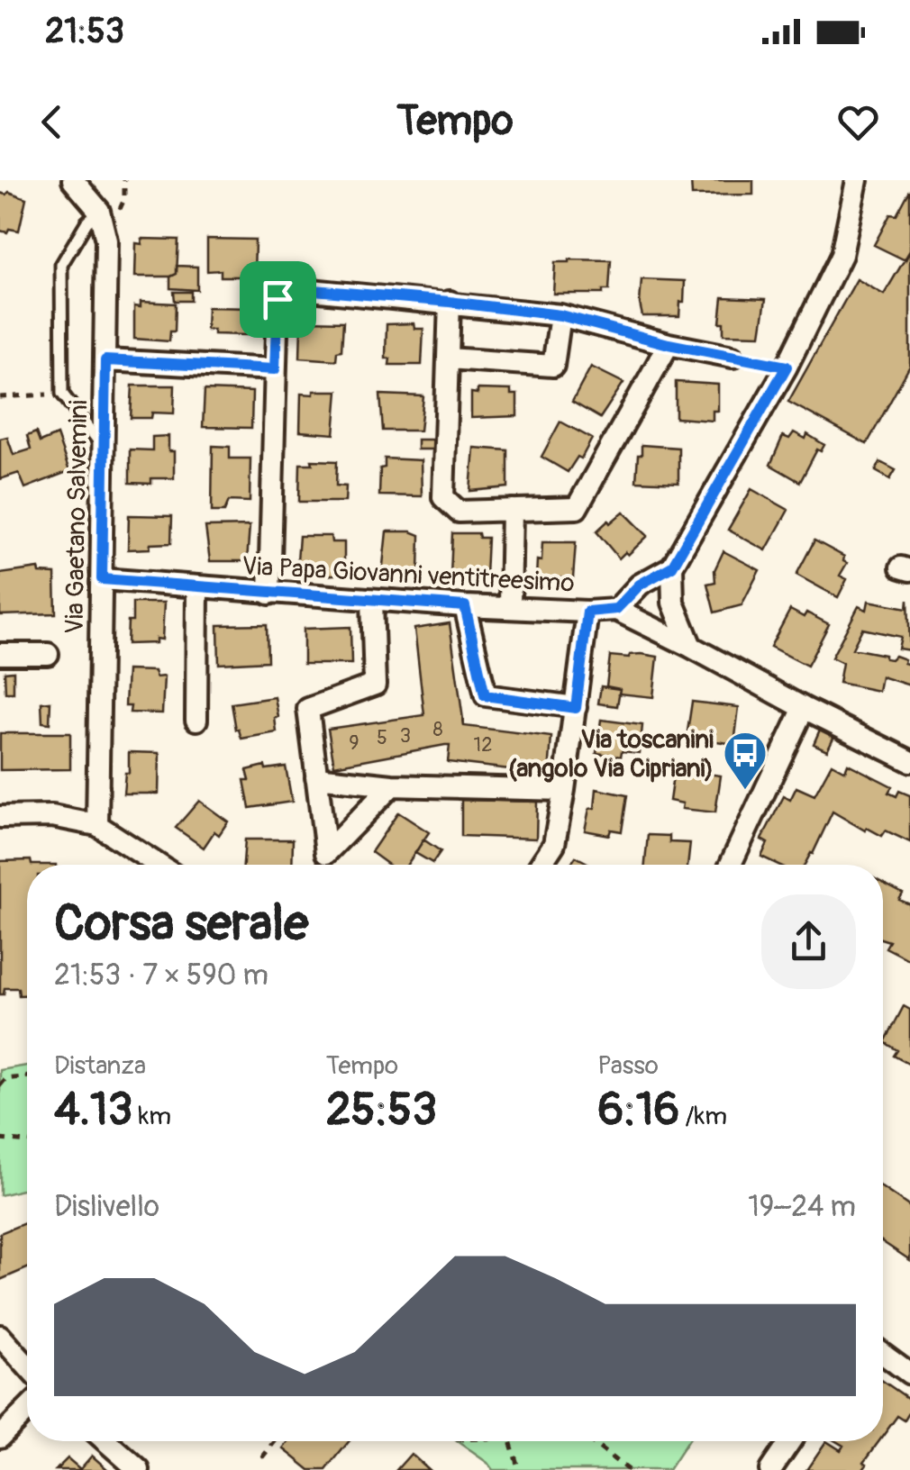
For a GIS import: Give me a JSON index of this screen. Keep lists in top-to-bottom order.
{
  "streets": {
    "street": ["Via Gaetano Salvemini", "Via Papa Giovanni ventitreesimo"]
  },
  "crossings": [
    ["Via Gaetano Salvemini", "Via Papa Giovanni ventitreesimo"]
  ],
  "places": {
    "bus stop": ["Via toscanini (angolo Via Cipriani)"]
  },
  "house_numbers": [
    "8",
    "3",
    "5",
    "9",
    "12"
  ],
  "page": {
    "status": "21:53",
    "header": "Tempo",
    "heading": ["Corsa serale", "21:53 · 7 × 590 m"],
    "stats": [
      ["Distanza", "4.13 km"],
      ["Tempo", "25:53"],
      ["Passo", "6:16 /km"]
    ],
    "chart": ["Dislivello", "19–24 m"]
  }
}
